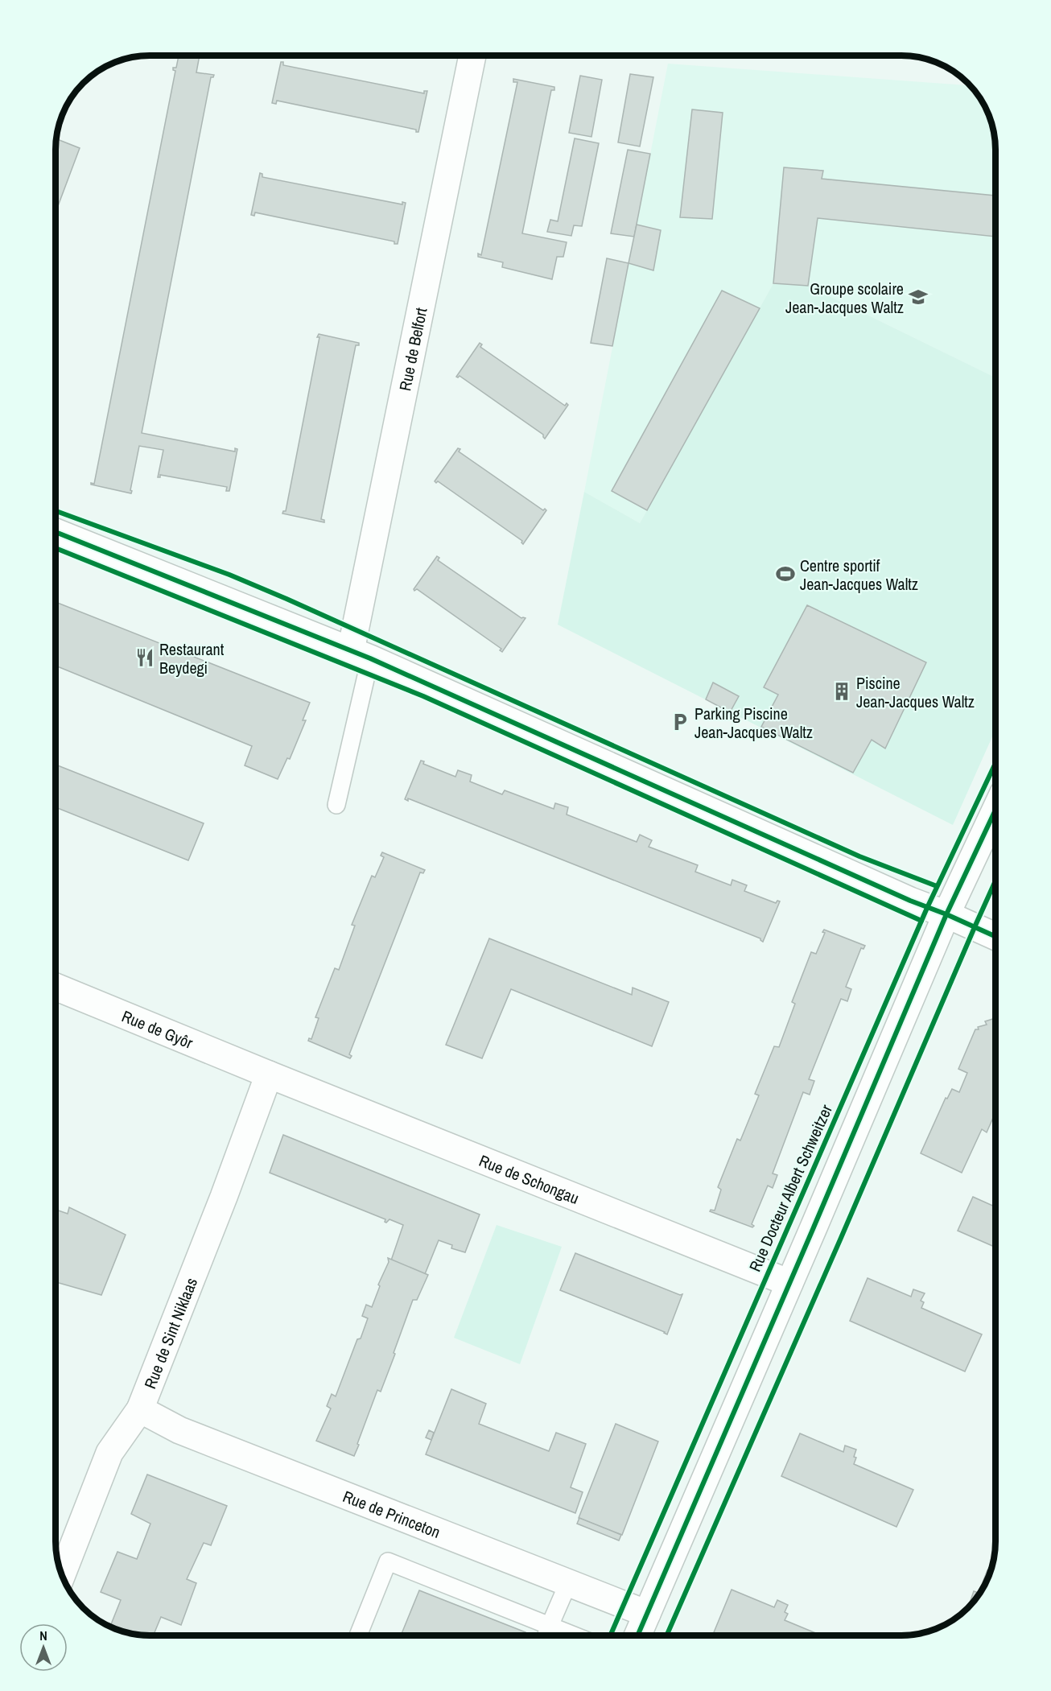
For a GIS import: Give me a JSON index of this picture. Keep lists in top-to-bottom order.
{
  "streets": {
    "street": [
      "Rue de Belfort",
      "Rue de Gyôr",
      "Rue de Schongau",
      "Rue de Sint Niklaas",
      "Rue de Princeton"
    ],
    "cycle path": ["Rue Docteur Albert Schweitzer"]
  },
  "crossings": [
    ["Rue de Gyôr", "Rue de Schongau"],
    ["Rue de Gyôr", "Rue de Sint Niklaas"],
    ["Rue de Schongau", "Rue de Sint Niklaas"],
    ["Rue de Sint Niklaas", "Rue de Princeton"]
  ],
  "places": {
    "school or university": ["Groupe scolaire Jean-Jacques Waltz"],
    "sports": ["Centre sportif Jean-Jacques Waltz"],
    "restaurant": ["Restaurant Beydegi"],
    "building": ["Piscine Jean-Jacques Waltz"],
    "parking": ["Parking Piscine Jean-Jacques Waltz"]
  },
  "north": "top"
}
